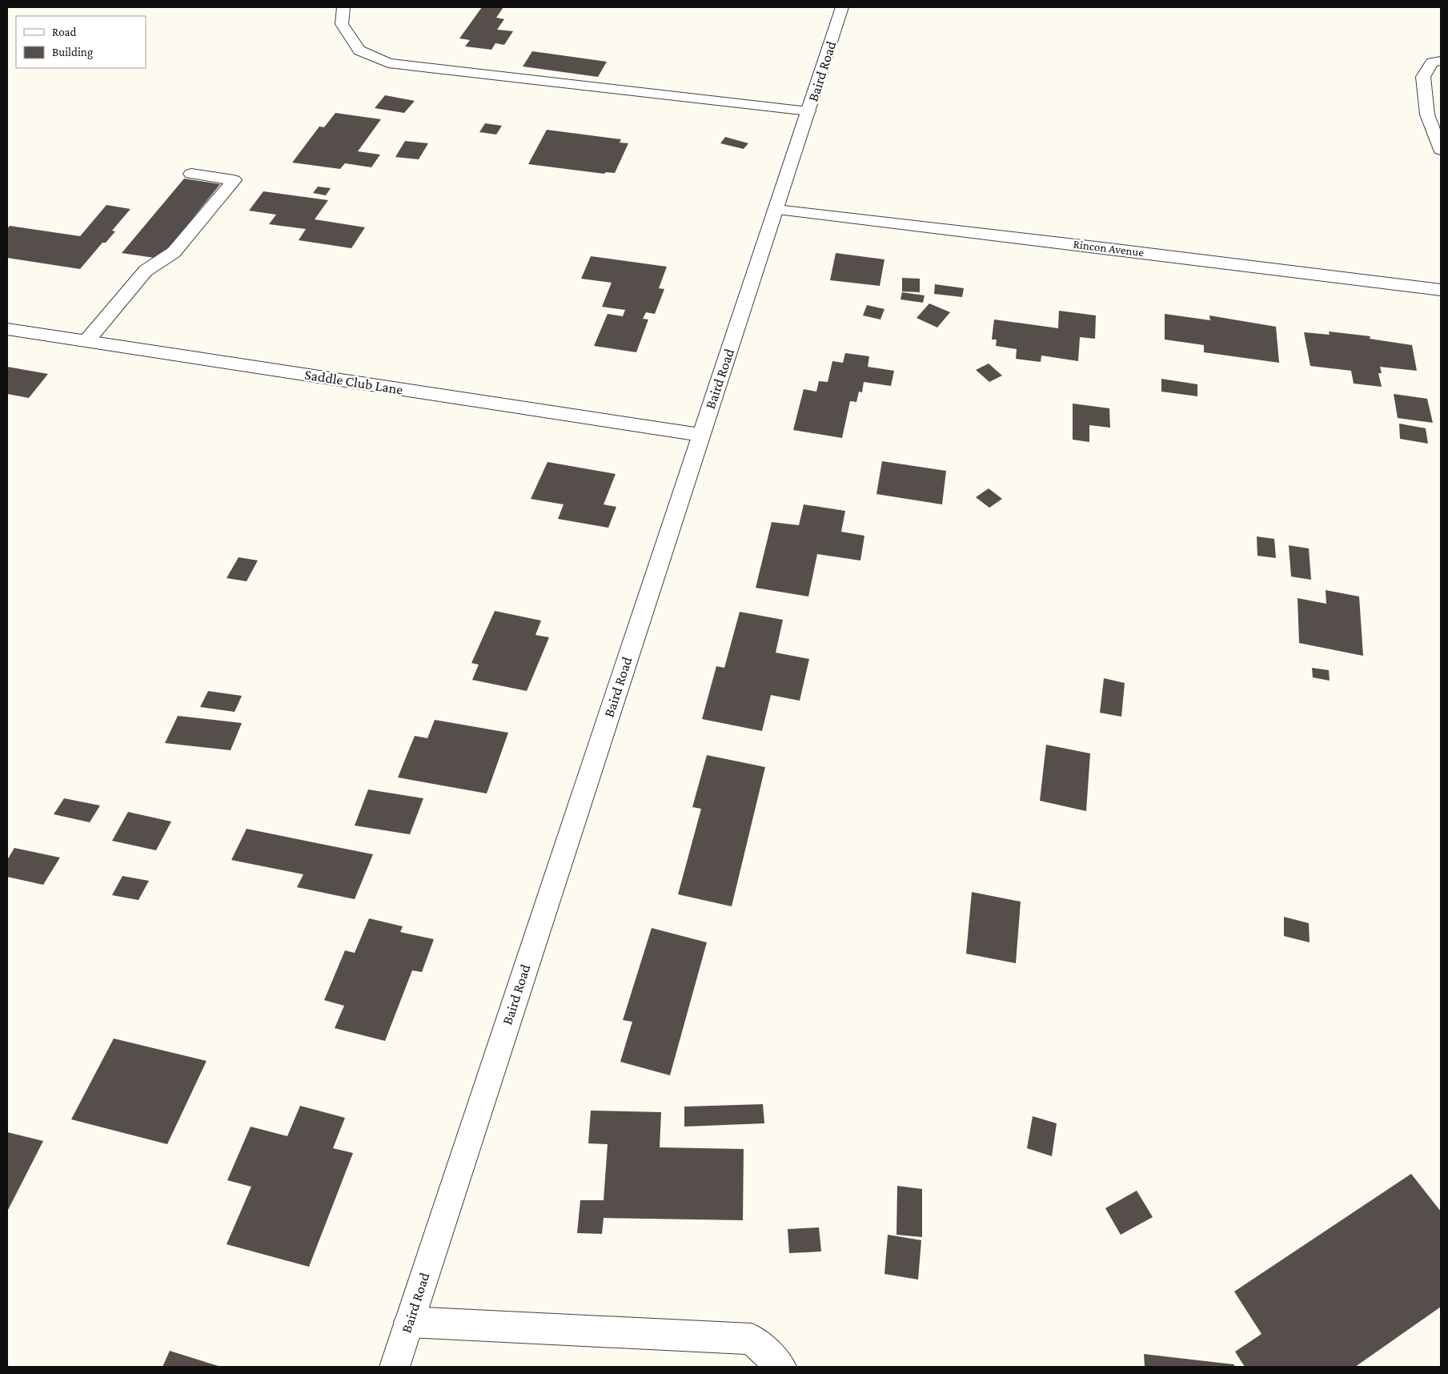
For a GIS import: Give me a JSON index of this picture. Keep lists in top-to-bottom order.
{
  "streets": {
    "street": ["Baird Road", "Rincon Avenue", "Saddle Club Lane"]
  },
  "crossings": [
    ["Baird Road", "Rincon Avenue"],
    ["Baird Road", "Saddle Club Lane"]
  ],
  "legend": ["Road", "Building"]
}
